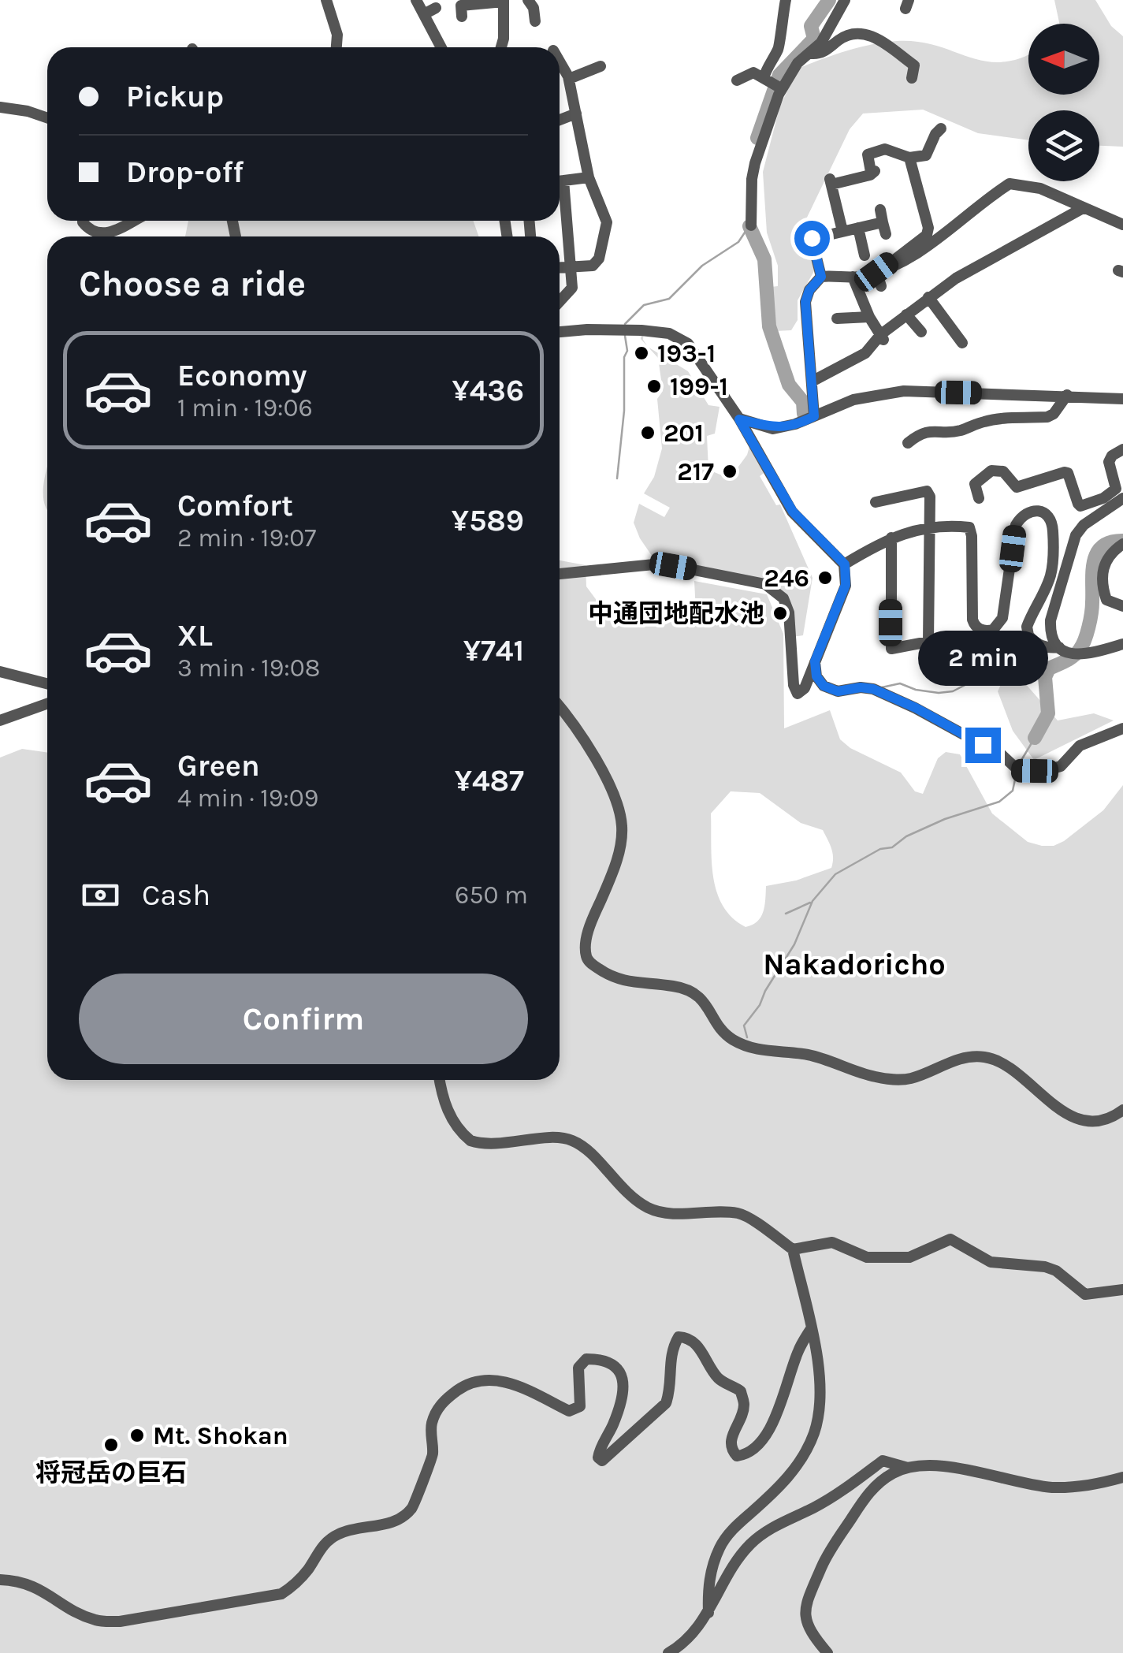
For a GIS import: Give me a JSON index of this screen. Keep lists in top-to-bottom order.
{
  "districts": ["Nakadoricho"],
  "places": [
    "193-1",
    "199-1",
    "201",
    "217",
    "246",
    "中通団地配水池",
    "Mt. Shokan",
    "将冠岳の巨石"
  ],
  "north": "left",
  "page": {
    "banner": ["Pickup", "Drop-off"],
    "heading": "Choose a ride",
    "list": [
      {
        "name": "Economy",
        "note": "1 min · 19:06",
        "value": "¥436"
      },
      {
        "name": "Comfort",
        "note": "2 min · 19:07",
        "value": "¥589"
      },
      {
        "name": "XL",
        "note": "3 min · 19:08",
        "value": "¥741"
      },
      {
        "name": "Green",
        "note": "4 min · 19:09",
        "value": "¥487"
      }
    ],
    "bubble": "2 min",
    "pay": ["Cash", "650 m"],
    "buttons": "Confirm"
  }
}
